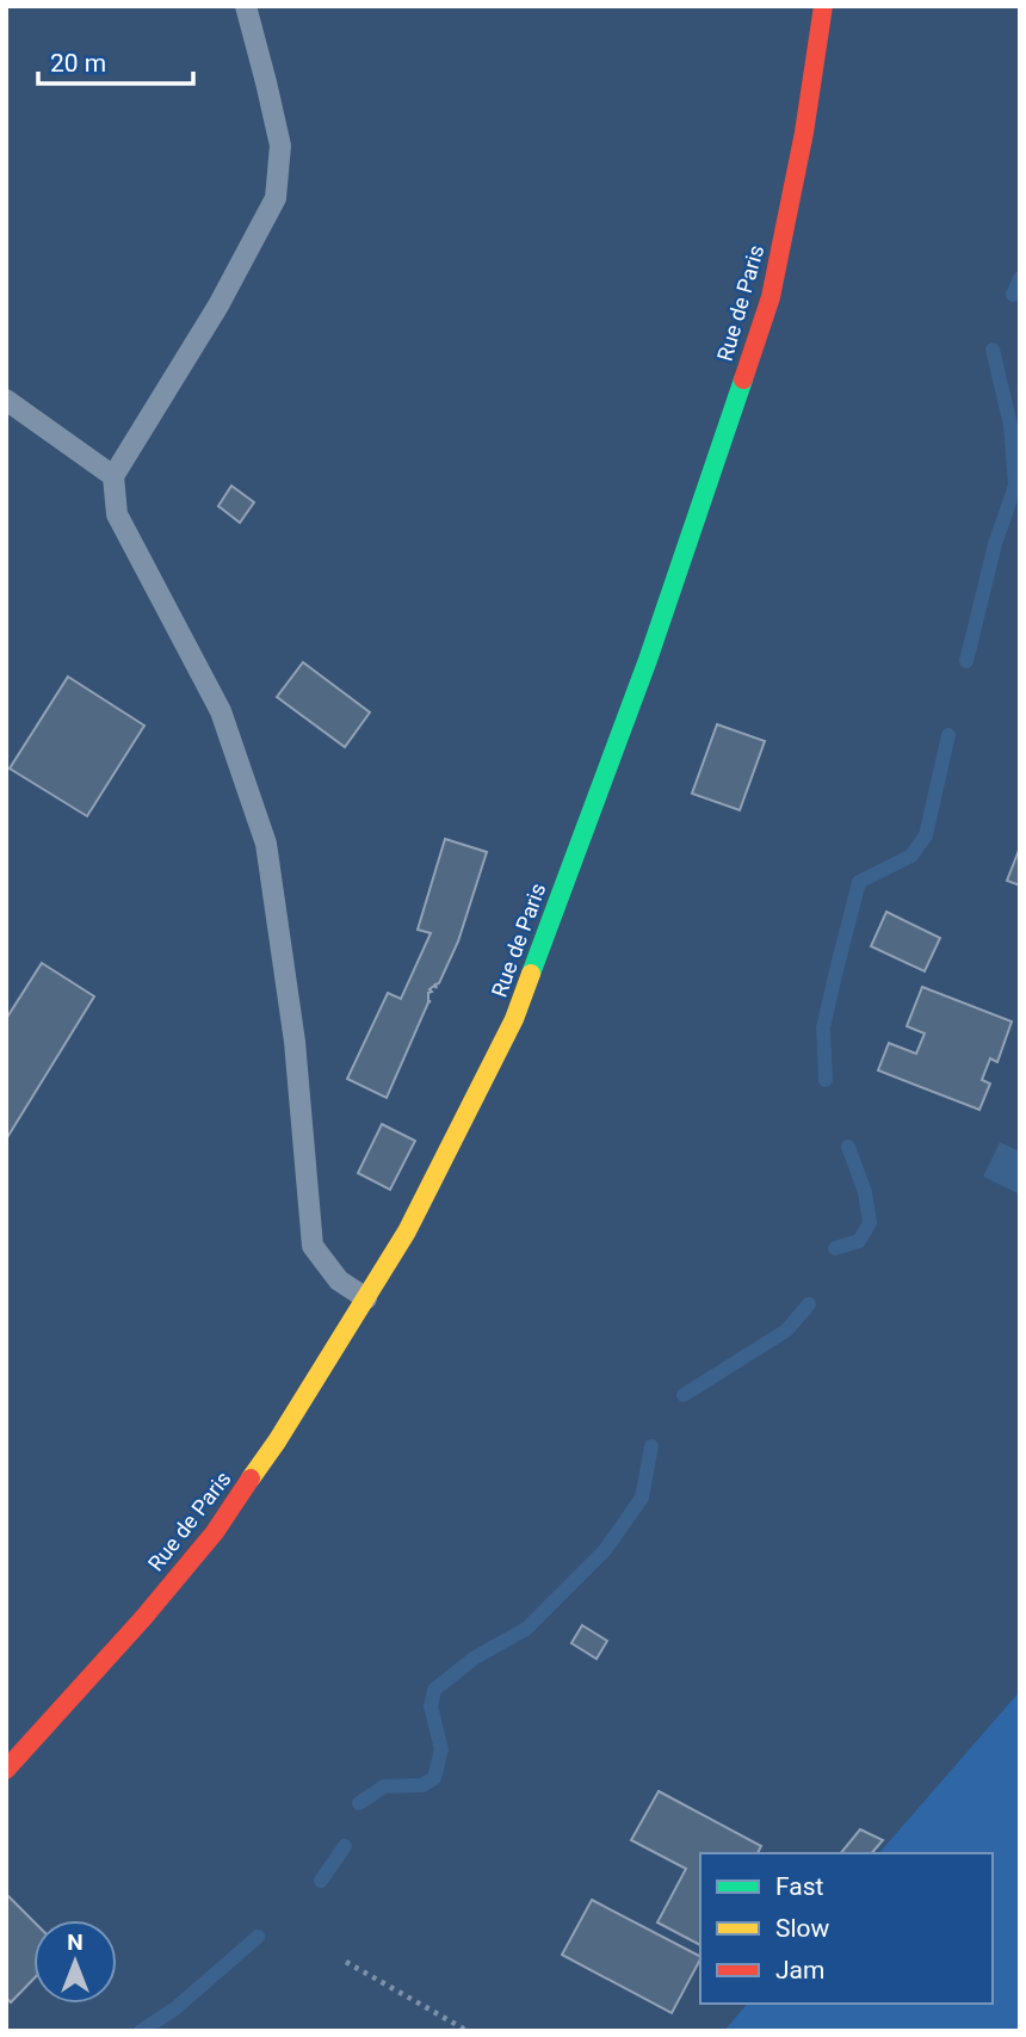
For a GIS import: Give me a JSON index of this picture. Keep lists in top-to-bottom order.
{
  "streets": {
    "main road": ["Rue de Paris"]
  },
  "legend": ["Fast", "Slow", "Jam"],
  "scale_bar": "20 m",
  "north": "top"
}
